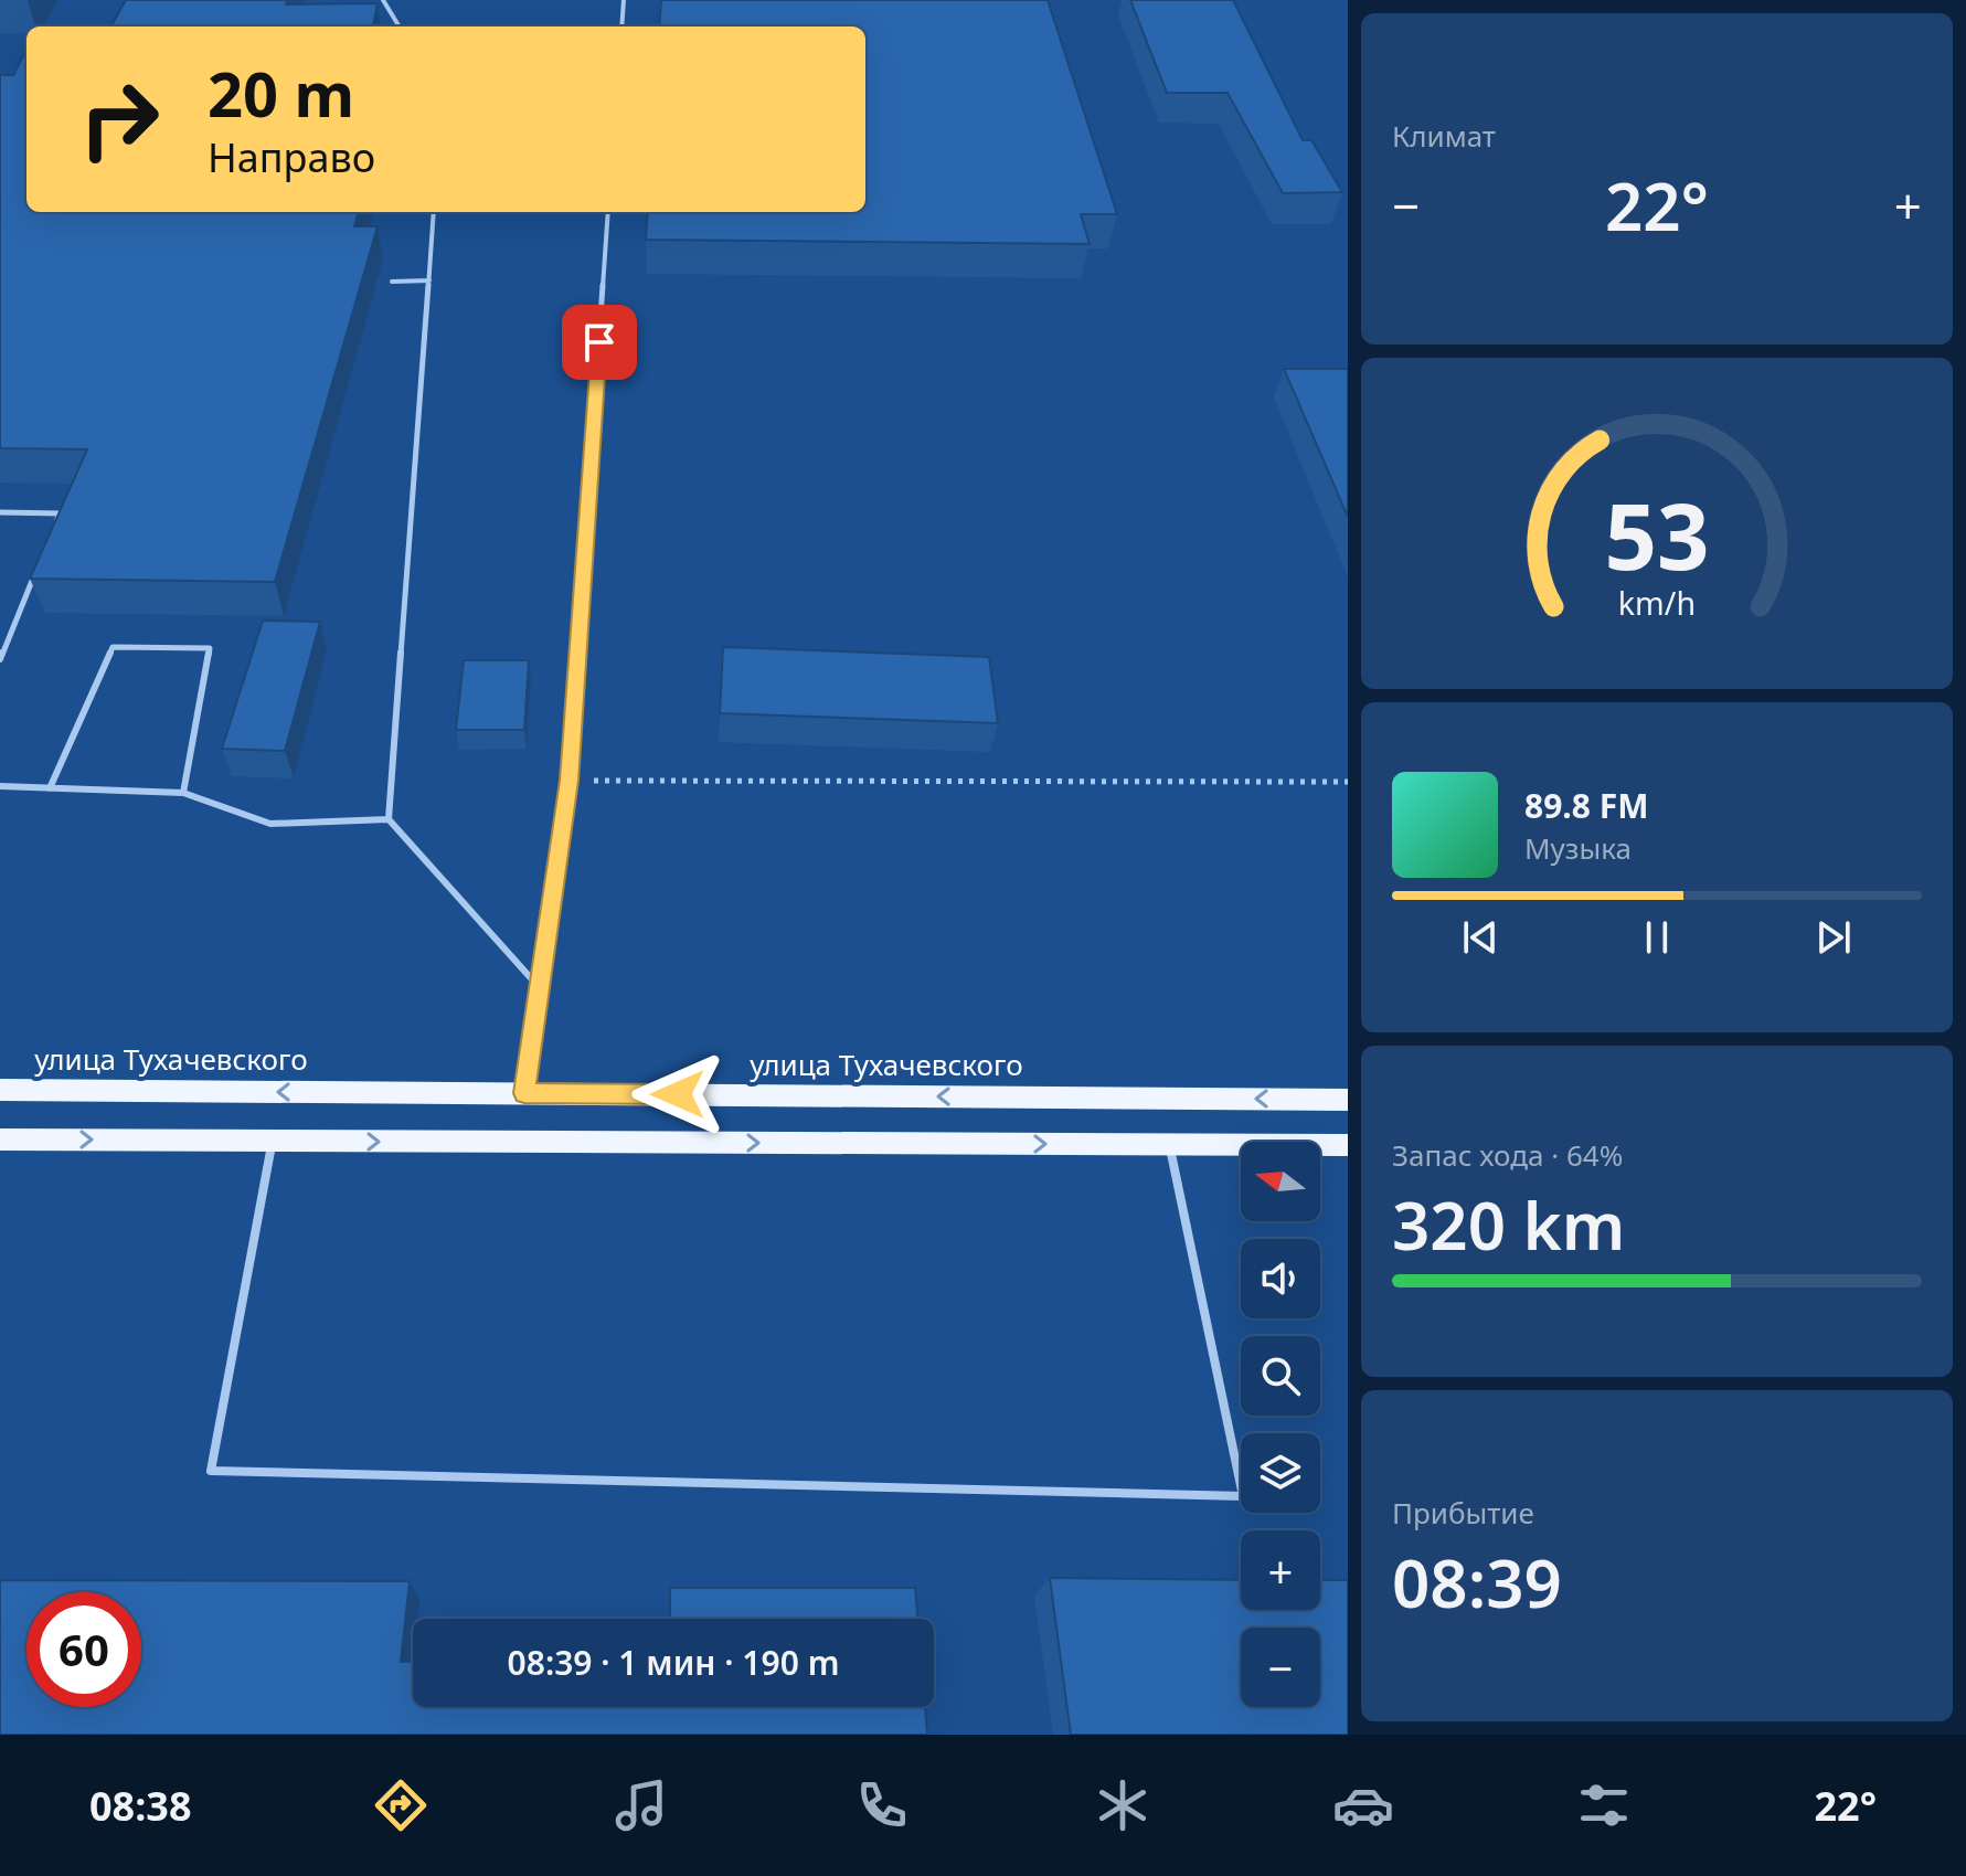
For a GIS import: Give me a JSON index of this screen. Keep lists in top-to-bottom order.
{
  "streets": {
    "main road": ["улица Тухачевского"]
  },
  "north": "left",
  "page": {
    "tile": [
      "Климат",
      ["Запас хода · 64%", "320 km"],
      ["Прибытие", "08:39"]
    ],
    "turn": ["20 m", "Направо"],
    "heat": ["−", "22°", "+"],
    "song": ["89.8 FM", "Музыка"],
    "map_buttons": ["+", "−"],
    "limit": "60",
    "trip": "08:39 · 1 мин · 190 m",
    "tabs": ["08:38", "22°"],
    "gauge": ["53", "km/h"]
  }
}
